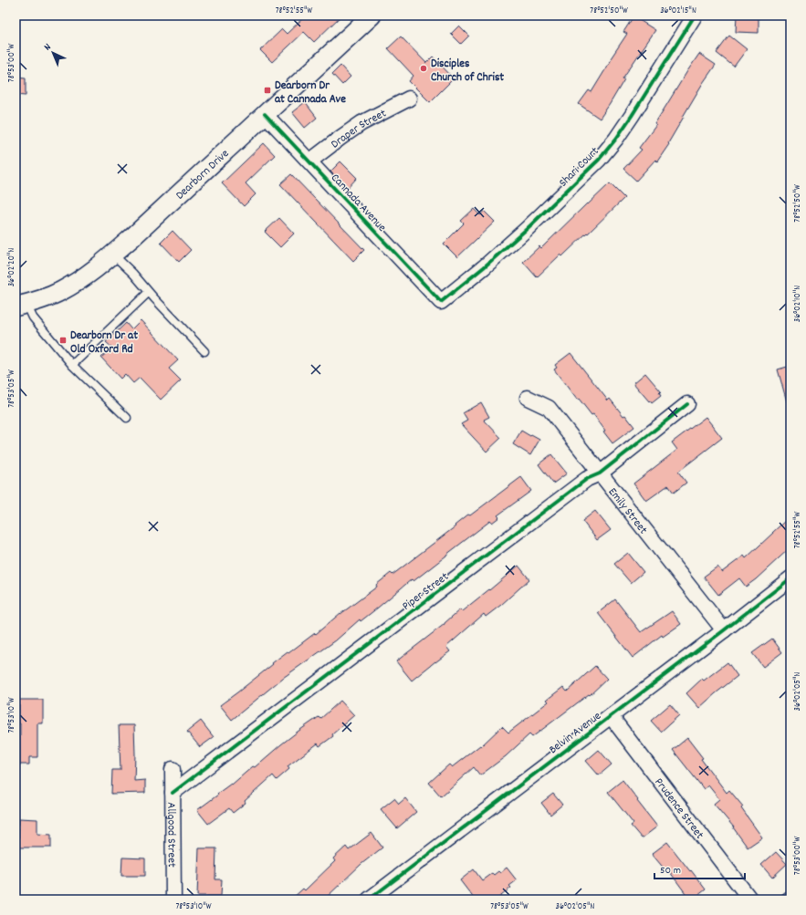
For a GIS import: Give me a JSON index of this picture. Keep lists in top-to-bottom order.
{
  "streets": {
    "street": [
      "Draper Street",
      "Shari Court",
      "Dearborn Drive",
      "Cannada Avenue",
      "Emily Street",
      "Piper Street",
      "Belvin Avenue",
      "Prudence Street",
      "Allgood Street"
    ]
  },
  "crossings": [
    ["Draper Street", "Cannada Avenue"],
    ["Shari Court", "Cannada Avenue"],
    ["Dearborn Drive", "Cannada Avenue"],
    ["Emily Street", "Piper Street"],
    ["Emily Street", "Belvin Avenue"],
    ["Piper Street", "Allgood Street"],
    ["Belvin Avenue", "Prudence Street"]
  ],
  "places": {
    "other": ["Disciples Church of Christ"],
    "transit": ["Dearborn Dr at Cannada Ave", "Dearborn Dr at Old Oxford Rd"]
  },
  "scale_bar": "50 m",
  "north": "top left",
  "coordinates": [
    "78°52'55\"W",
    "78°52'50\"W",
    "36°02'15\"N",
    "78°53'00\"W",
    "36°02'20\"N",
    "36°02'10\"N",
    "78°53'05\"W",
    "36°02'05\"N",
    "78°53'10\"W"
  ]
}
